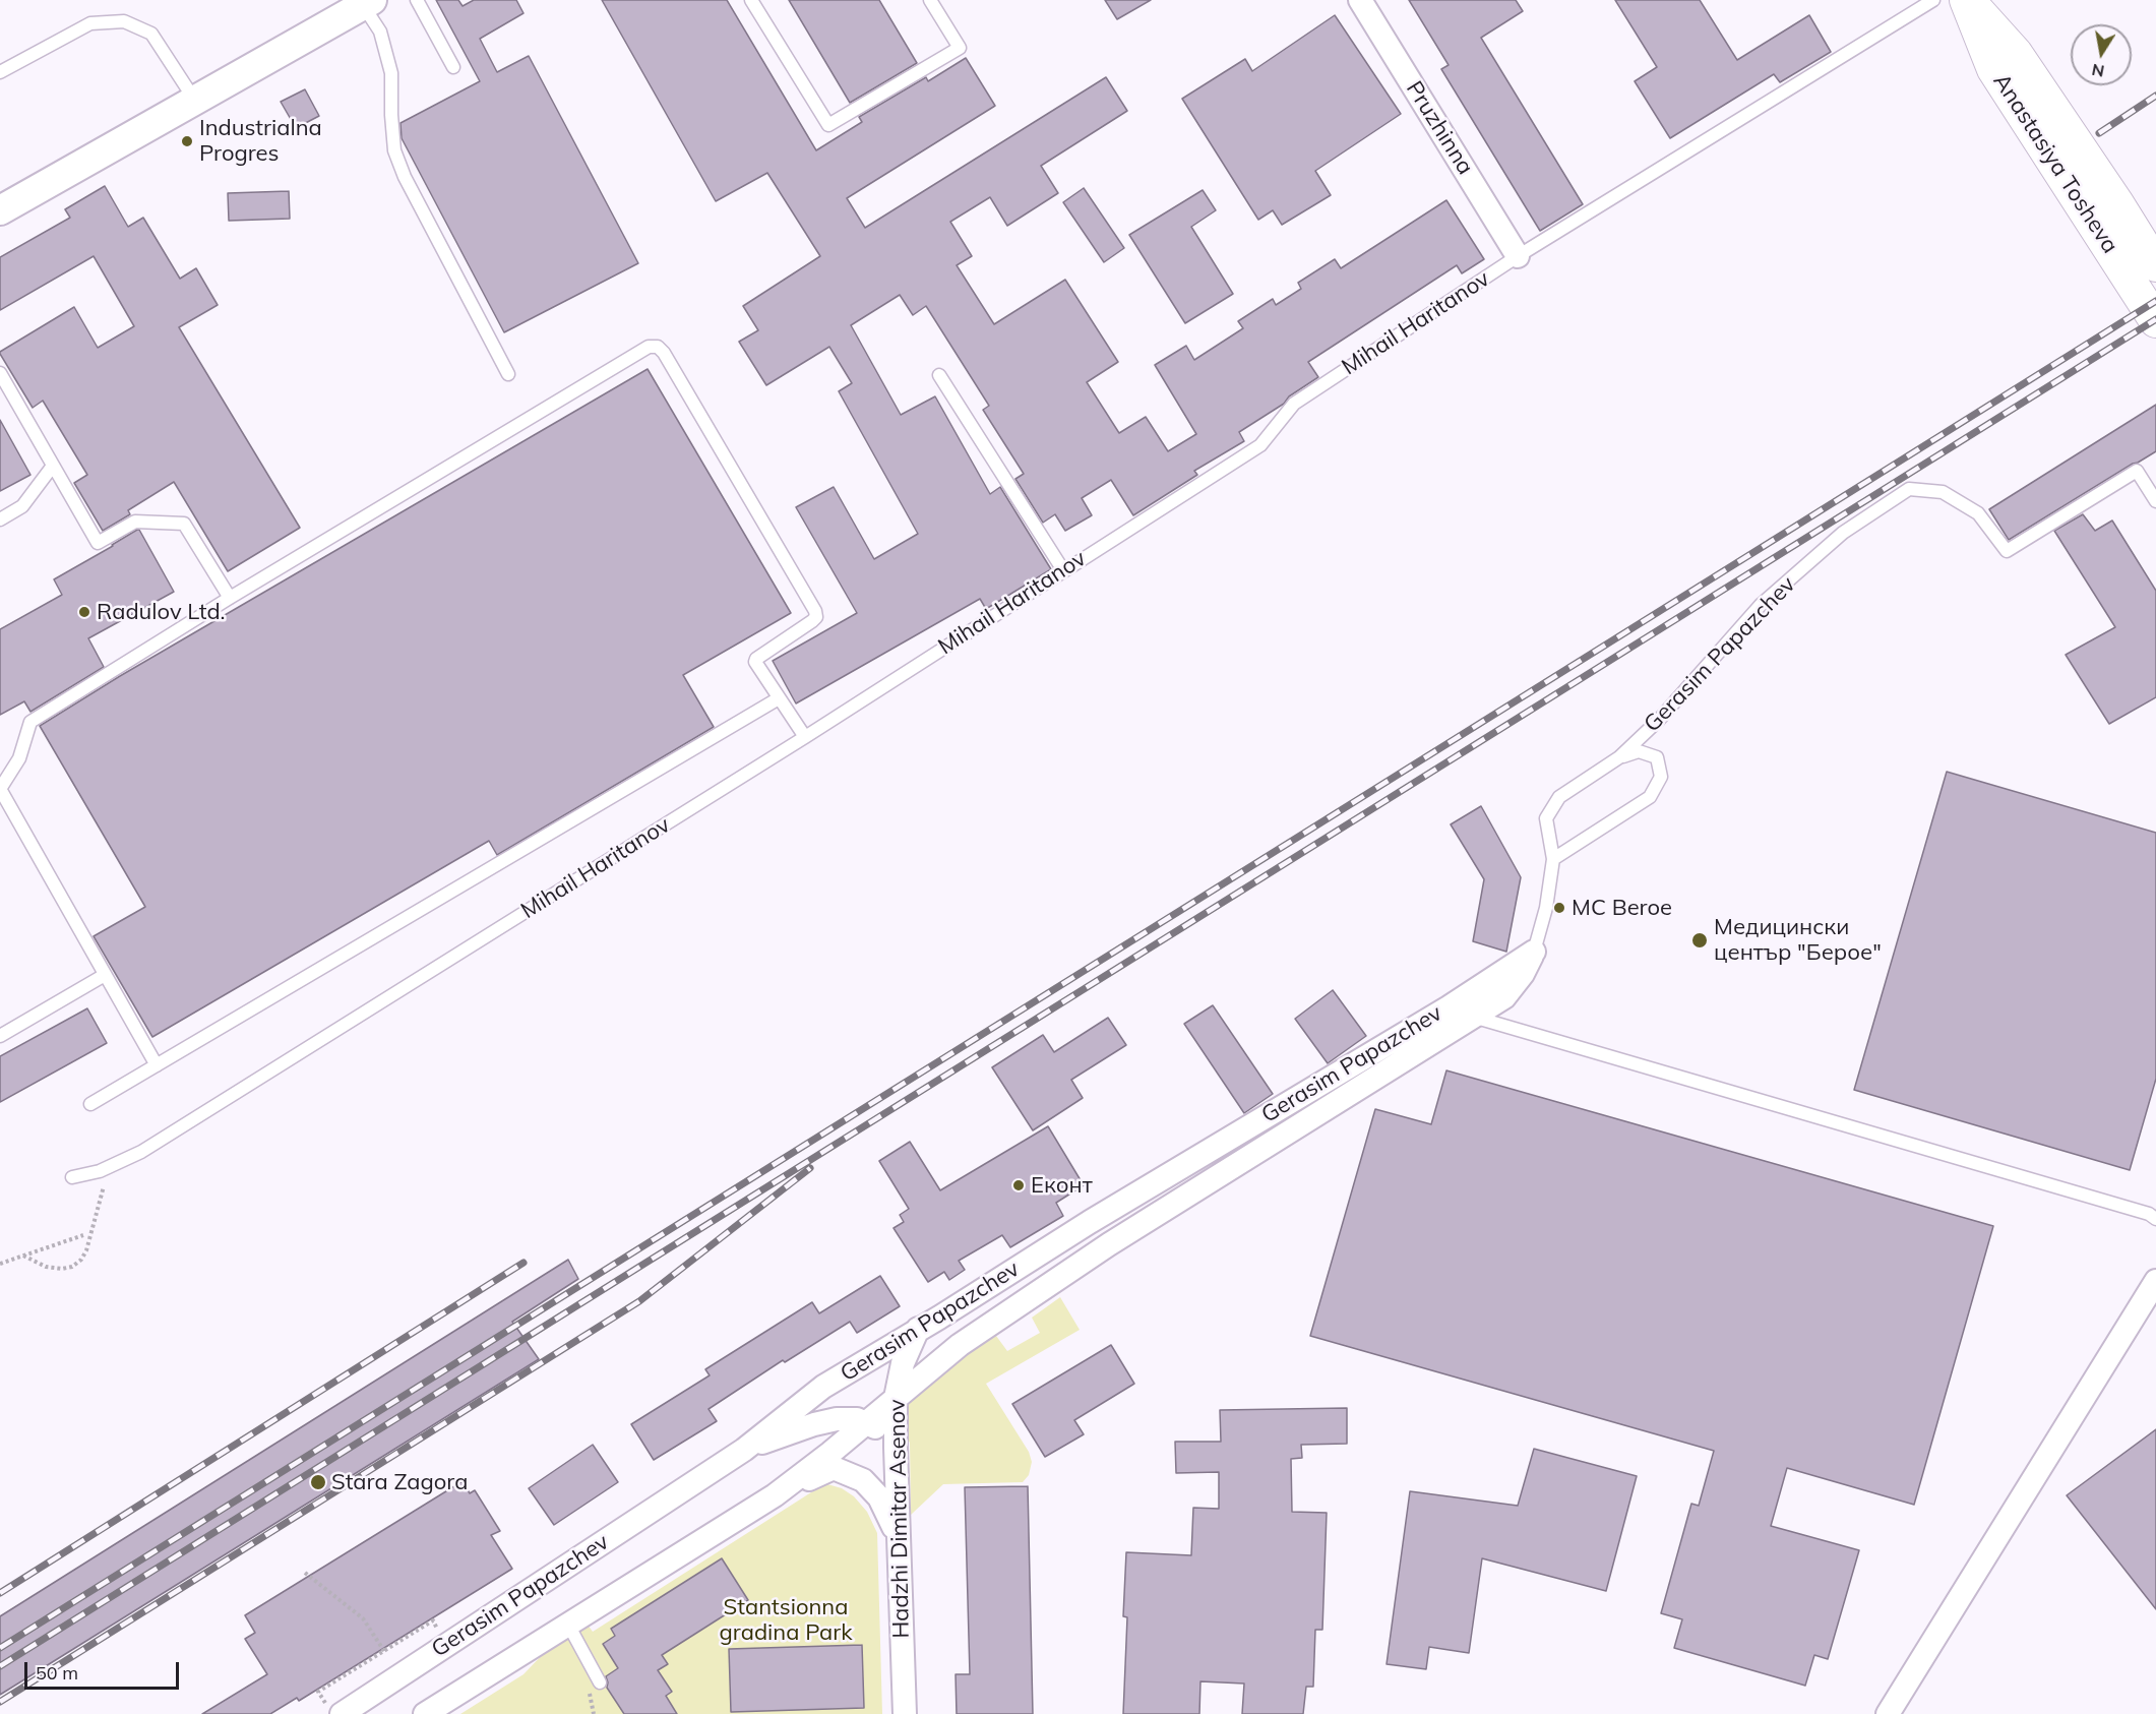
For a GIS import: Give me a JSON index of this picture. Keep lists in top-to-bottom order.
{
  "streets": {
    "main road": ["Anastasiya Tosheva"],
    "street": ["Pruzhinna", "Gerasim Papazchev", "Hadzhi Dimitar Asenov"],
    "lane": ["Mihail Haritanov"]
  },
  "crossings": [
    ["Pruzhinna", "Mihail Haritanov"],
    ["Gerasim Papazchev", "Hadzhi Dimitar Asenov"]
  ],
  "parks": ["Stantsionna gradina Park"],
  "places": [
    "Industrialna Progres",
    "Radulov Ltd.",
    "MC Beroe",
    "Медицински център \"Берое\"",
    "Еконт",
    "Stara Zagora"
  ],
  "scale_bar": "50 m",
  "north": "bottom"
}
